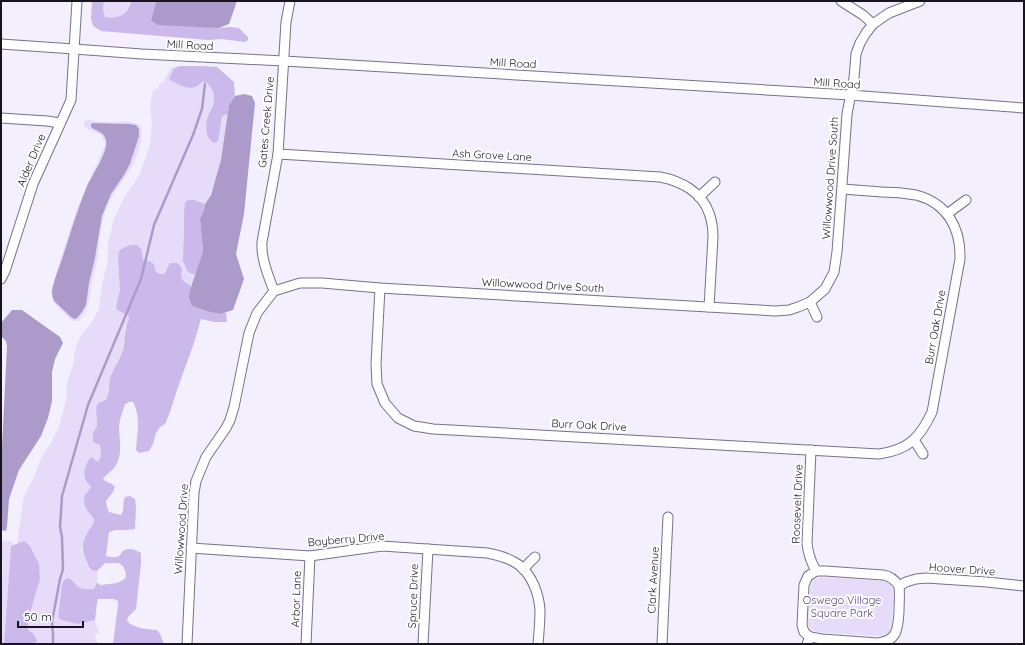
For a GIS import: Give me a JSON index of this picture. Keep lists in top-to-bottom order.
{
  "streets": {
    "street": [
      "Mill Road",
      "Gates Creek Drive",
      "Ash Grove Lane",
      "Alder Drive",
      "Willowwood Drive South",
      "Burr Oak Drive",
      "Roosevelt Drive",
      "Willowwood Drive",
      "Bayberry Drive",
      "Hoover Drive",
      "Clark Avenue",
      "Spruce Drive",
      "Arbor Lane"
    ]
  },
  "crossings": [
    ["Mill Road", "Gates Creek Drive"],
    ["Mill Road", "Alder Drive"],
    ["Mill Road", "Willowwood Drive South"],
    ["Gates Creek Drive", "Ash Grove Lane"],
    ["Gates Creek Drive", "Willowwood Drive South"],
    ["Gates Creek Drive", "Willowwood Drive"],
    ["Ash Grove Lane", "Willowwood Drive South"],
    ["Willowwood Drive South", "Burr Oak Drive"],
    ["Willowwood Drive South", "Willowwood Drive"],
    ["Burr Oak Drive", "Roosevelt Drive"],
    ["Roosevelt Drive", "Hoover Drive"],
    ["Willowwood Drive", "Bayberry Drive"],
    ["Bayberry Drive", "Spruce Drive"],
    ["Bayberry Drive", "Arbor Lane"]
  ],
  "parks": ["Oswego Village Square Park"],
  "scale_bar": "50 m"
}
